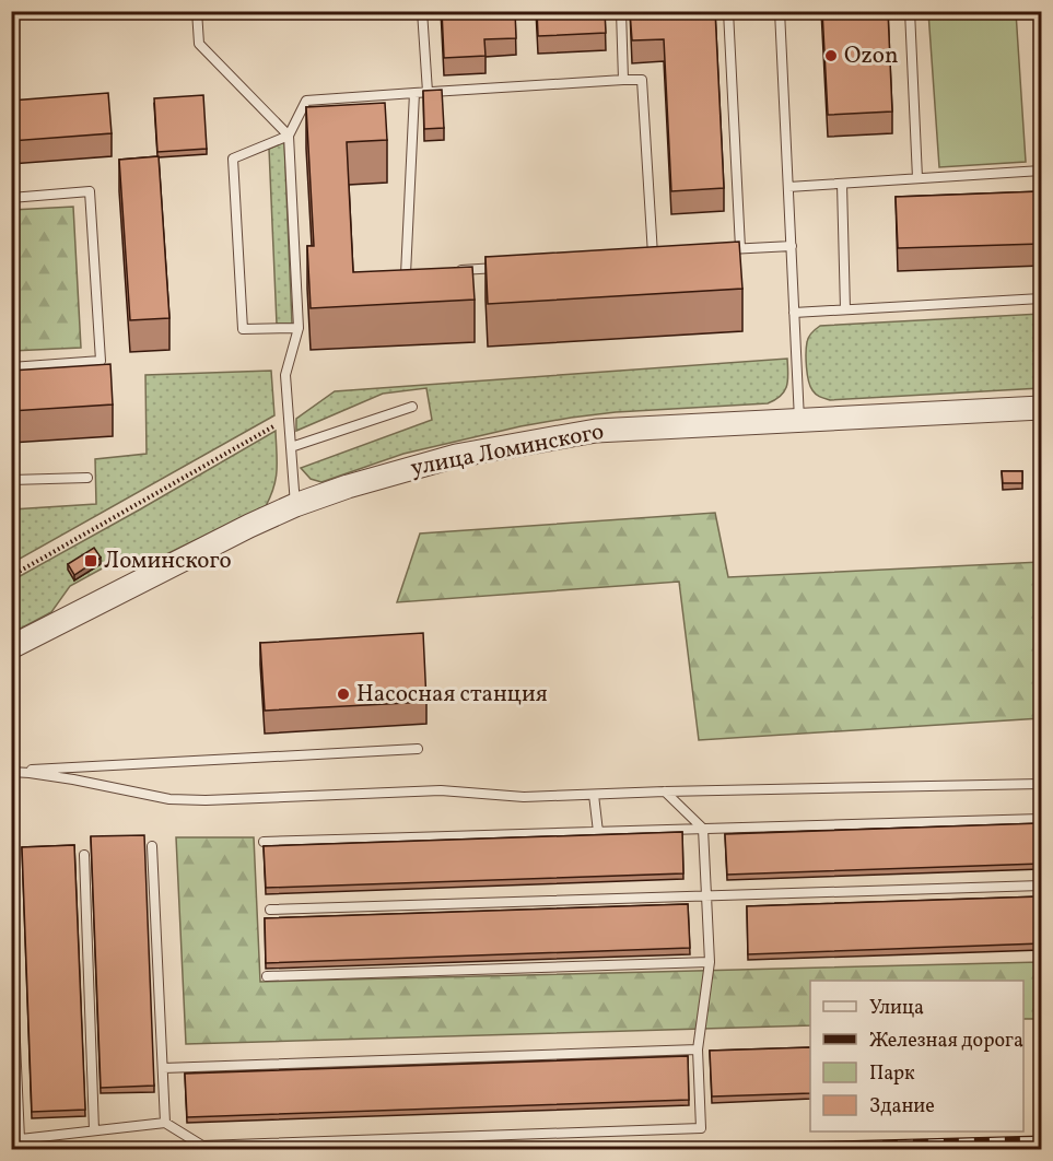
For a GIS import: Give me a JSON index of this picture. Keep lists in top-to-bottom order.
{
  "streets": {
    "street": ["улица Ломинского"]
  },
  "places": {
    "other": ["Ozon", "Насосная станция"],
    "transit": ["Ломинского"]
  },
  "legend": [
    "Улица",
    "Железная дорога",
    "Парк",
    "Здание"
  ]
}
